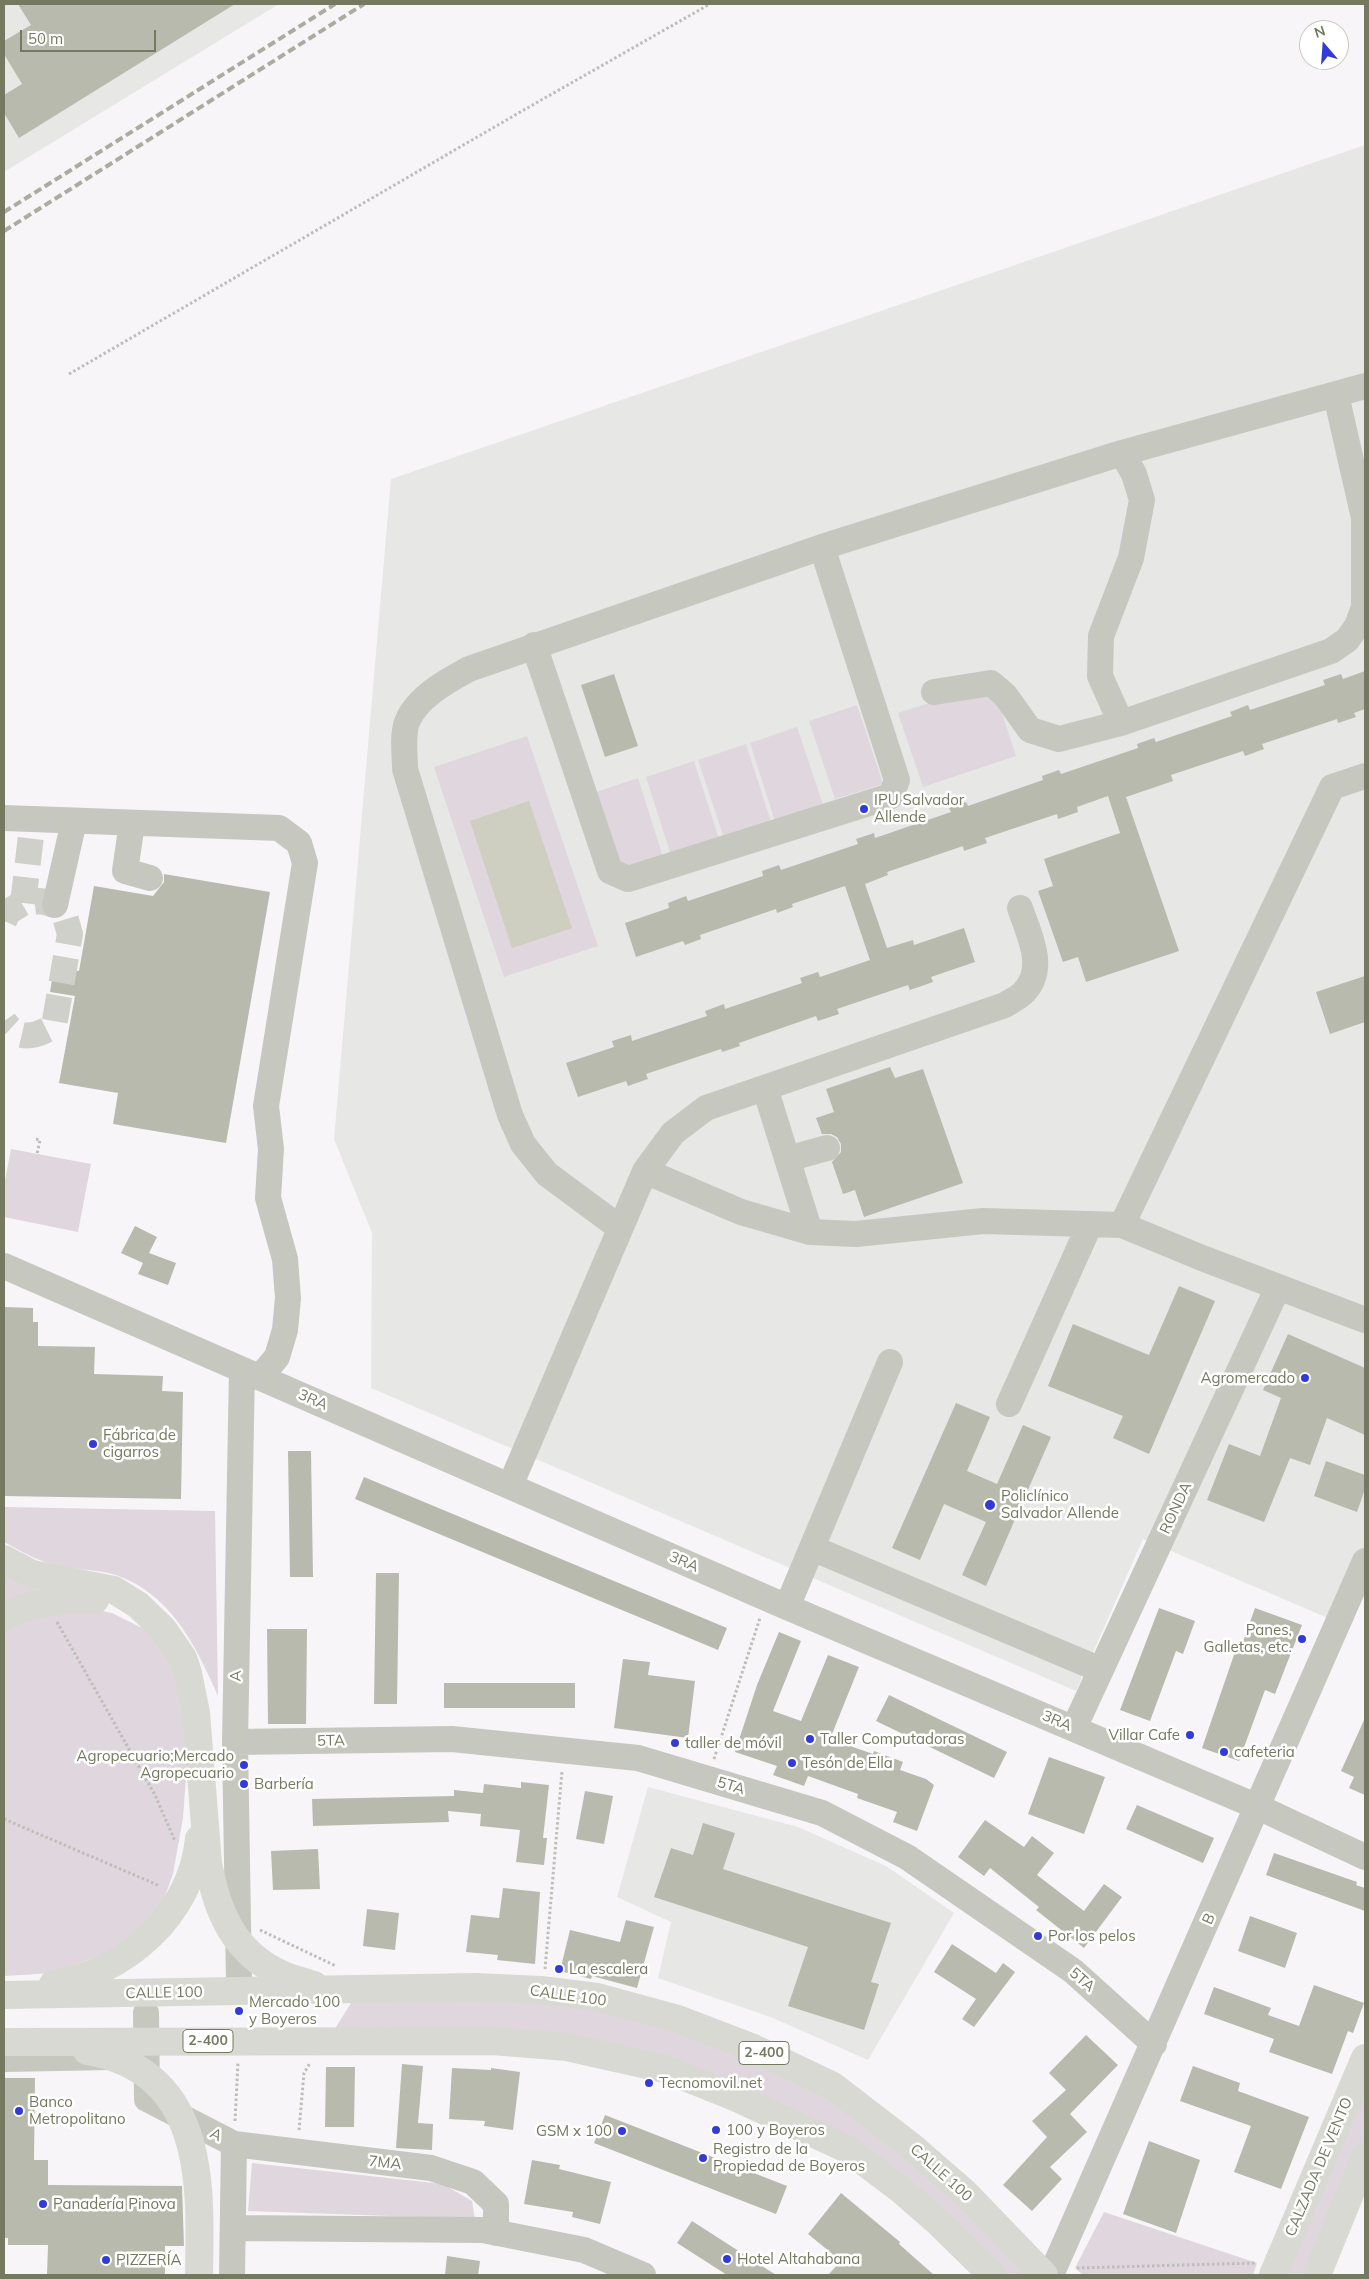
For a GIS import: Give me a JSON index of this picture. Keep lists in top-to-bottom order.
{
  "streets": {
    "main road": ["CALLE 100", "2-400", "CALZADA DE VENTO"],
    "street": [
      "3RA",
      "RONDA",
      "A",
      "5TA",
      "B",
      "7MA"
    ]
  },
  "crossings": [
    ["3RA", "RONDA"],
    ["3RA", "A"],
    ["3RA", "B"],
    ["A", "5TA"],
    ["A", "7MA"],
    ["5TA", "B"],
    ["B", "CALLE 100"]
  ],
  "places": [
    "IPU Salvador Allende",
    "Agromercado",
    "Fábrica de cigarros",
    "Policlínico Salvador Allende",
    "Panes, Galletas, etc.",
    "Villar Cafe",
    "Taller Computadoras",
    "taller de móvil",
    "cafeteria",
    "Tesón de Ella",
    "Agropecuario;Mercado Agropecuario",
    "Barbería",
    "Por los pelos",
    "La escalera",
    "Mercado 100 y Boyeros",
    "Tecnomovil.net",
    "Banco Metropolitano",
    "100 y Boyeros",
    "GSM x 100",
    "Registro de la Propiedad de Boyeros",
    "Panadería Pinova",
    "Hotel Altahabana",
    "PIZZERÍA"
  ],
  "scale_bar": "50 m",
  "north": "top"
}
